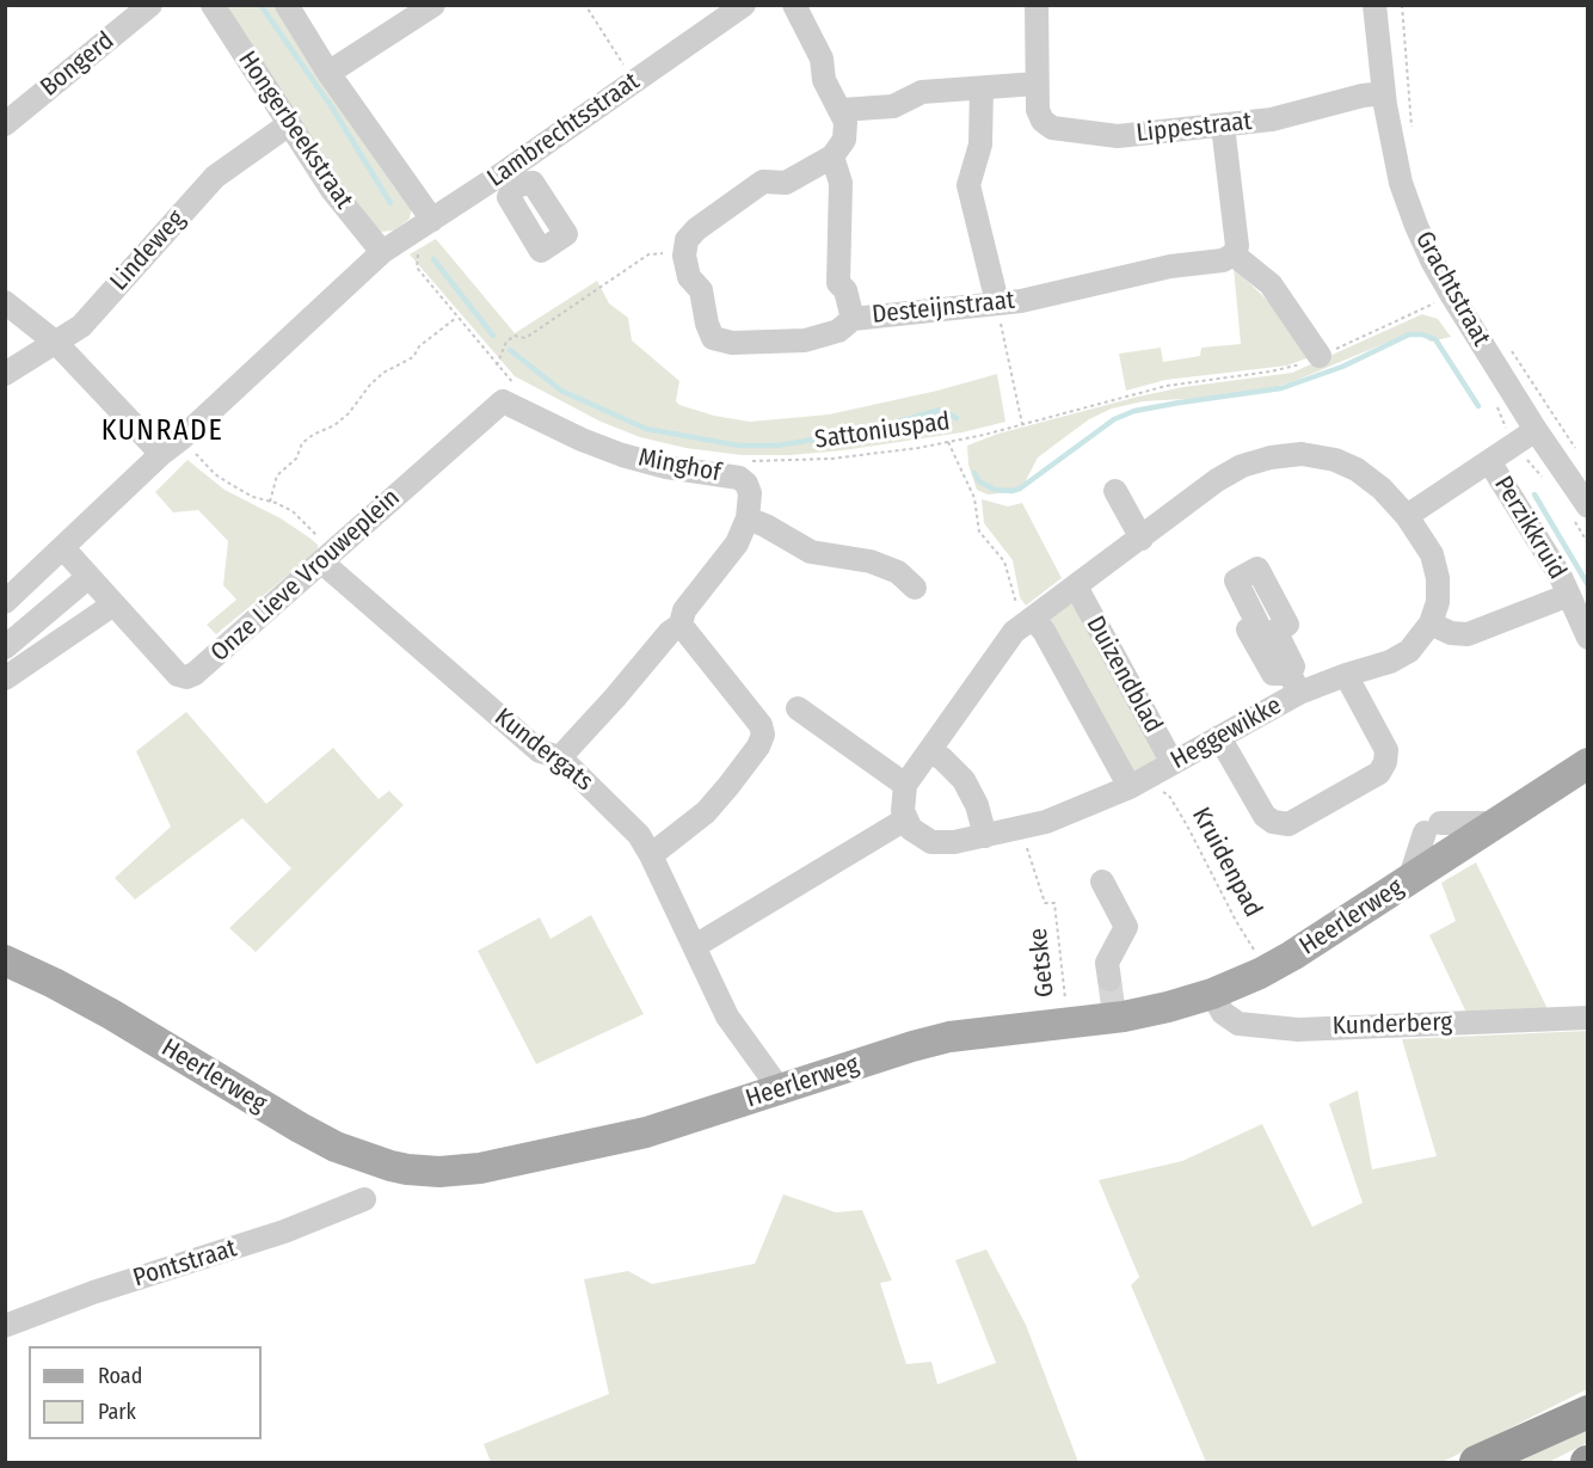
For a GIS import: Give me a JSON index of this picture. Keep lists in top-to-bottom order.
{
  "streets": {
    "main road": ["Heerlerweg"],
    "street": [
      "Bongerd",
      "Lippestraat",
      "Hongerbeekstraat",
      "Lambrechtsstraat",
      "Lindeweg",
      "Grachtstraat",
      "Desteijnstraat",
      "Minghof",
      "Perzikkruid",
      "Onze Lieve Vrouweplein",
      "Duizendblad",
      "Heggewikke",
      "Kundergats",
      "Kunderberg",
      "Pontstraat"
    ],
    "path": ["Sattoniuspad", "Kruidenpad", "Getske"]
  },
  "crossings": [
    ["Lippestraat", "Grachtstraat"],
    ["Hongerbeekstraat", "Lambrechtsstraat"],
    ["Hongerbeekstraat", "Lindeweg"],
    ["Minghof", "Onze Lieve Vrouweplein"],
    ["Minghof", "Kundergats"],
    ["Perzikkruid", "Heggewikke"],
    ["Onze Lieve Vrouweplein", "Kundergats"],
    ["Duizendblad", "Heggewikke"],
    ["Duizendblad", "Kruidenpad"],
    ["Heggewikke", "Kruidenpad"],
    ["Heggewikke", "Getske"],
    ["Kundergats", "Heerlerweg"],
    ["Kruidenpad", "Heerlerweg"],
    ["Heerlerweg", "Getske"],
    ["Heerlerweg", "Kunderberg"]
  ],
  "districts": ["KUNRADE"],
  "legend": ["Road", "Park"]
}
